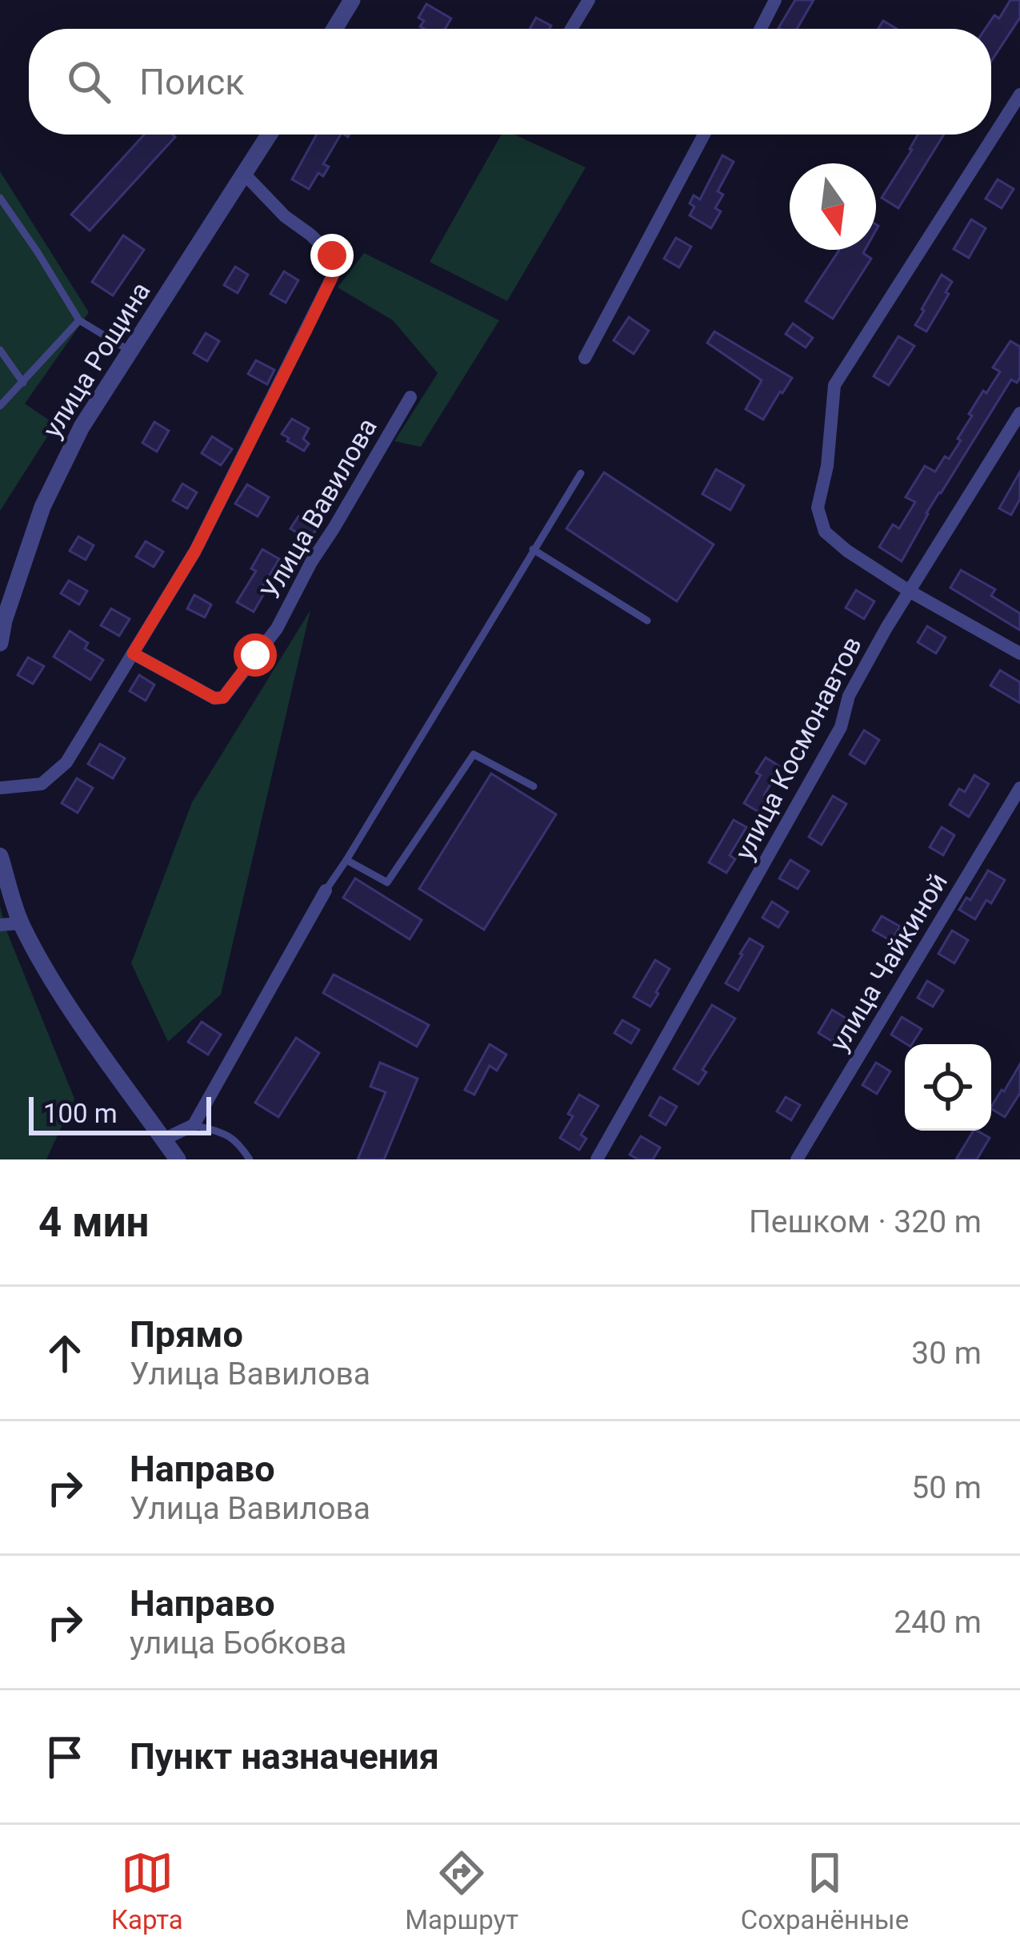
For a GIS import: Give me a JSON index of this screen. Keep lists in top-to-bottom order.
{
  "streets": {
    "street": [
      "улица Рощина",
      "Улица Вавилова",
      "улица Космонавтов",
      "улица Чайкиной"
    ]
  },
  "scale_bar": "100 m",
  "north": "bottom",
  "page": {
    "search": "Поиск",
    "scale": "100 m",
    "heading": ["4 мин", "Пешком · 320 m"],
    "list": [
      ["Прямо", "Улица Вавилова", "30 m"],
      ["Направо", "Улица Вавилова", "50 m"],
      ["Направо", "улица Бобкова", "240 m"],
      "Пункт назначения"
    ],
    "nav": ["Карта", "Маршрут", "Сохранённые"]
  }
}
